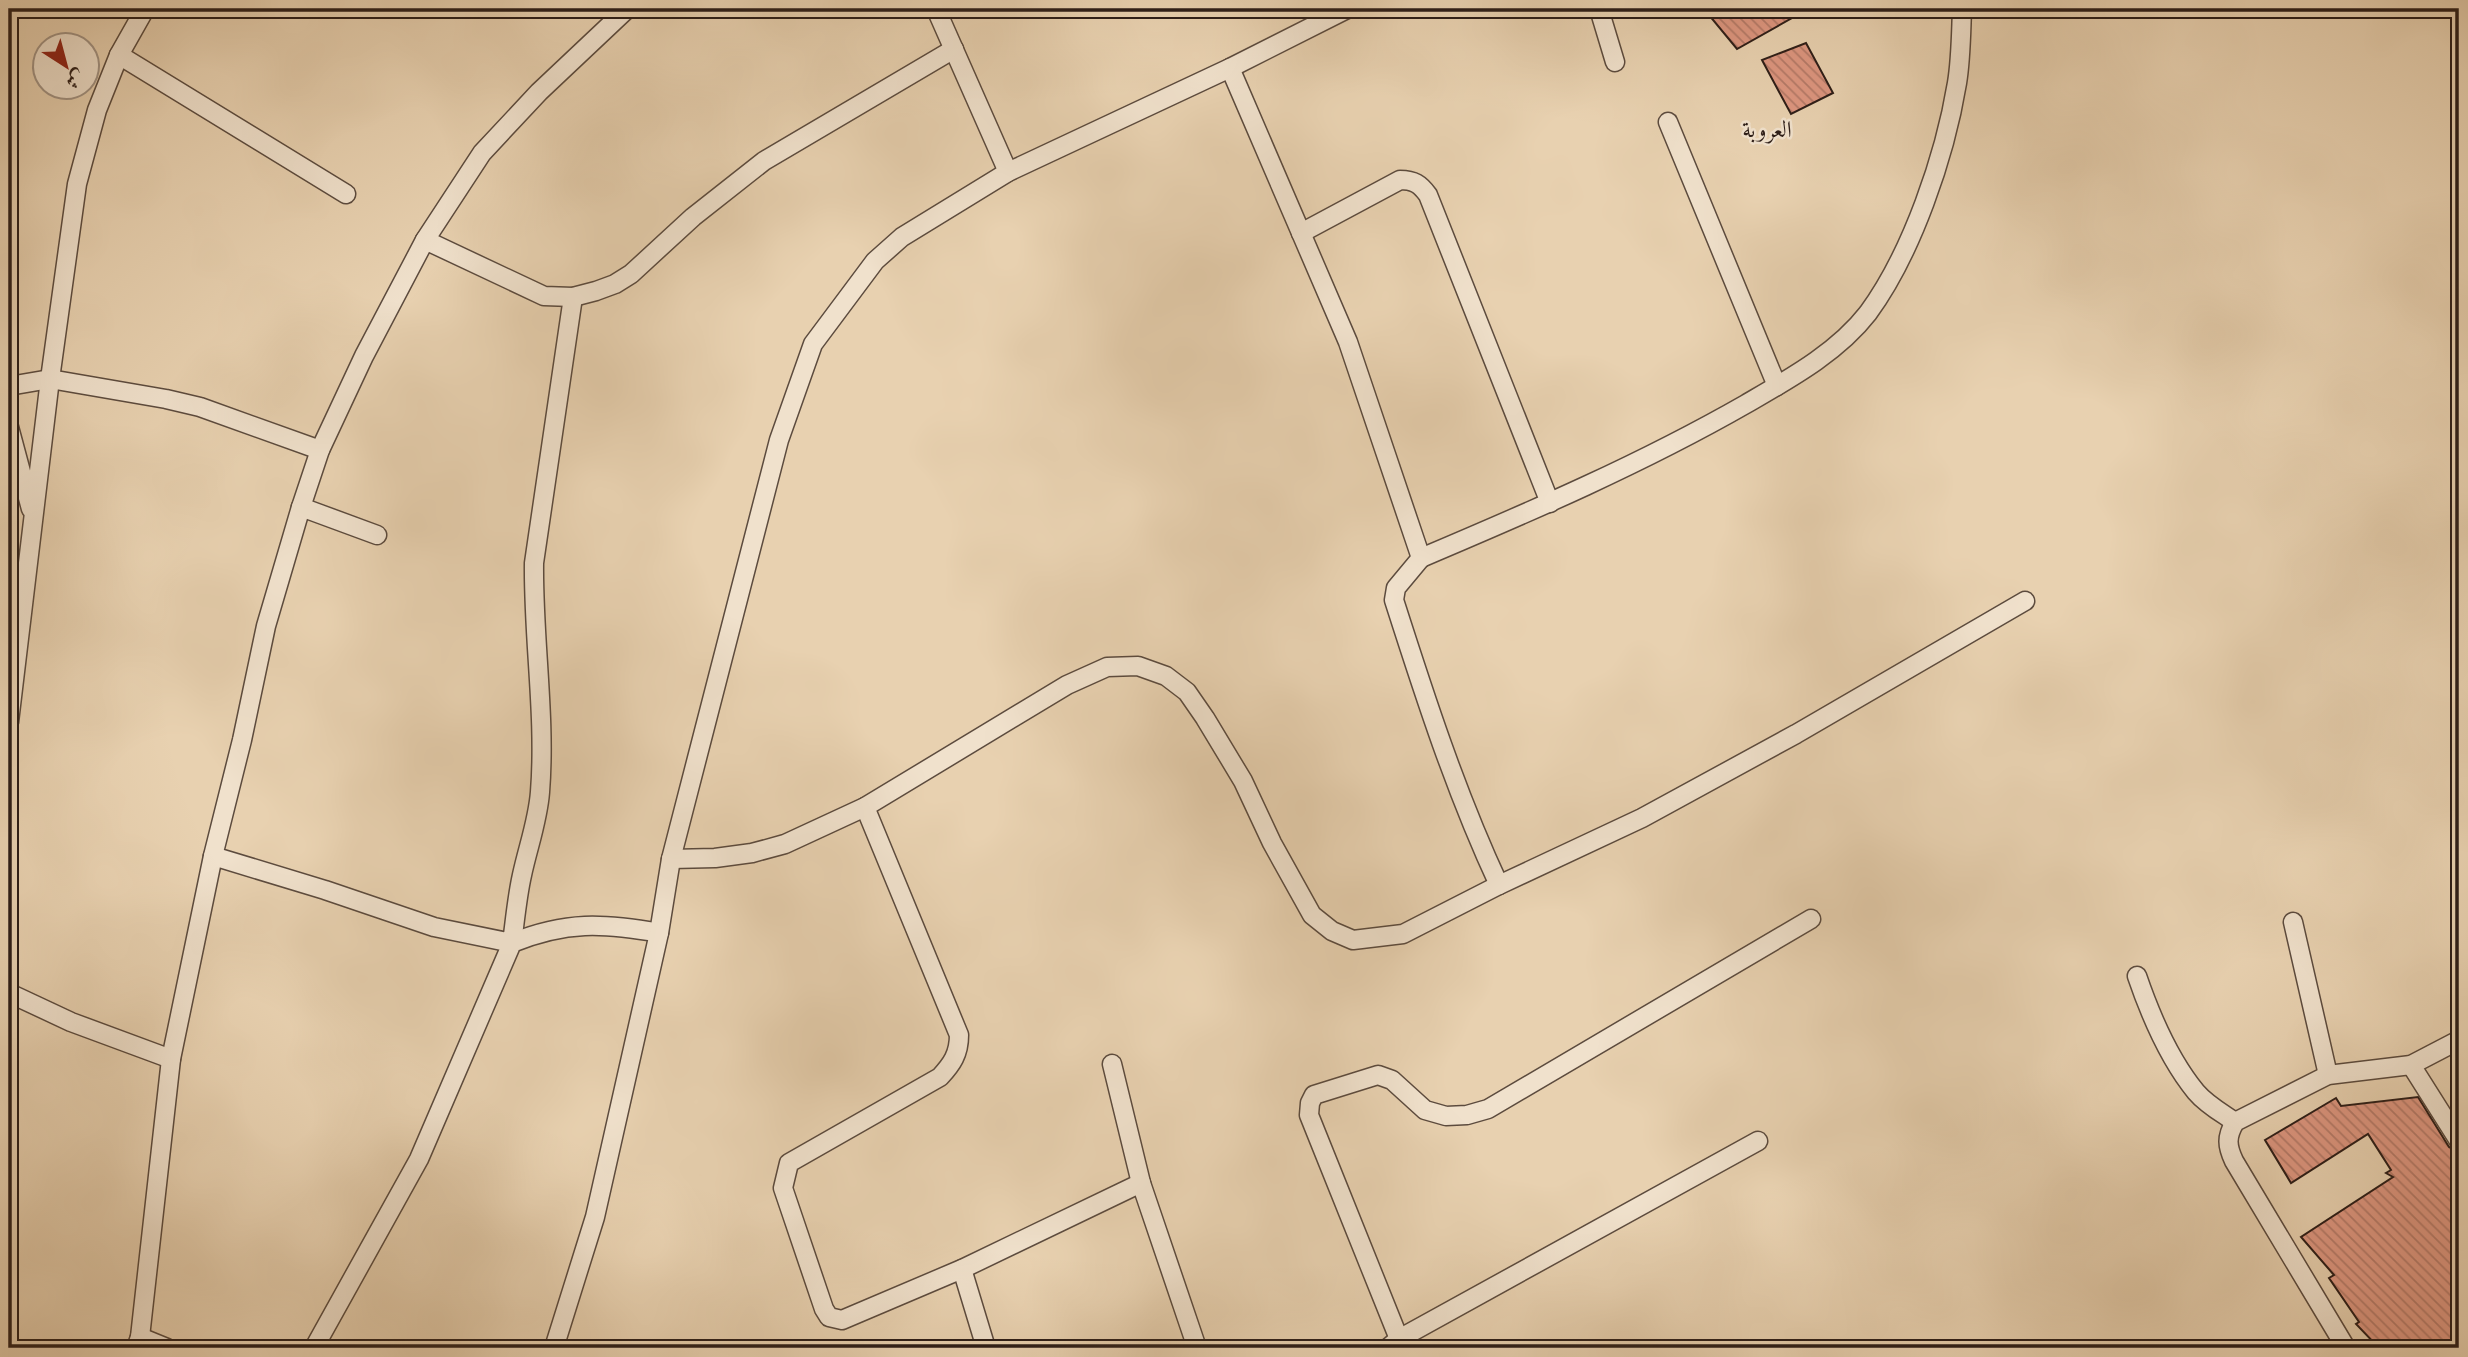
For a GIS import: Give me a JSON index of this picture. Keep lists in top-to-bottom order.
{
  "districts": ["العروبة"],
  "north": "bottom right"
}
